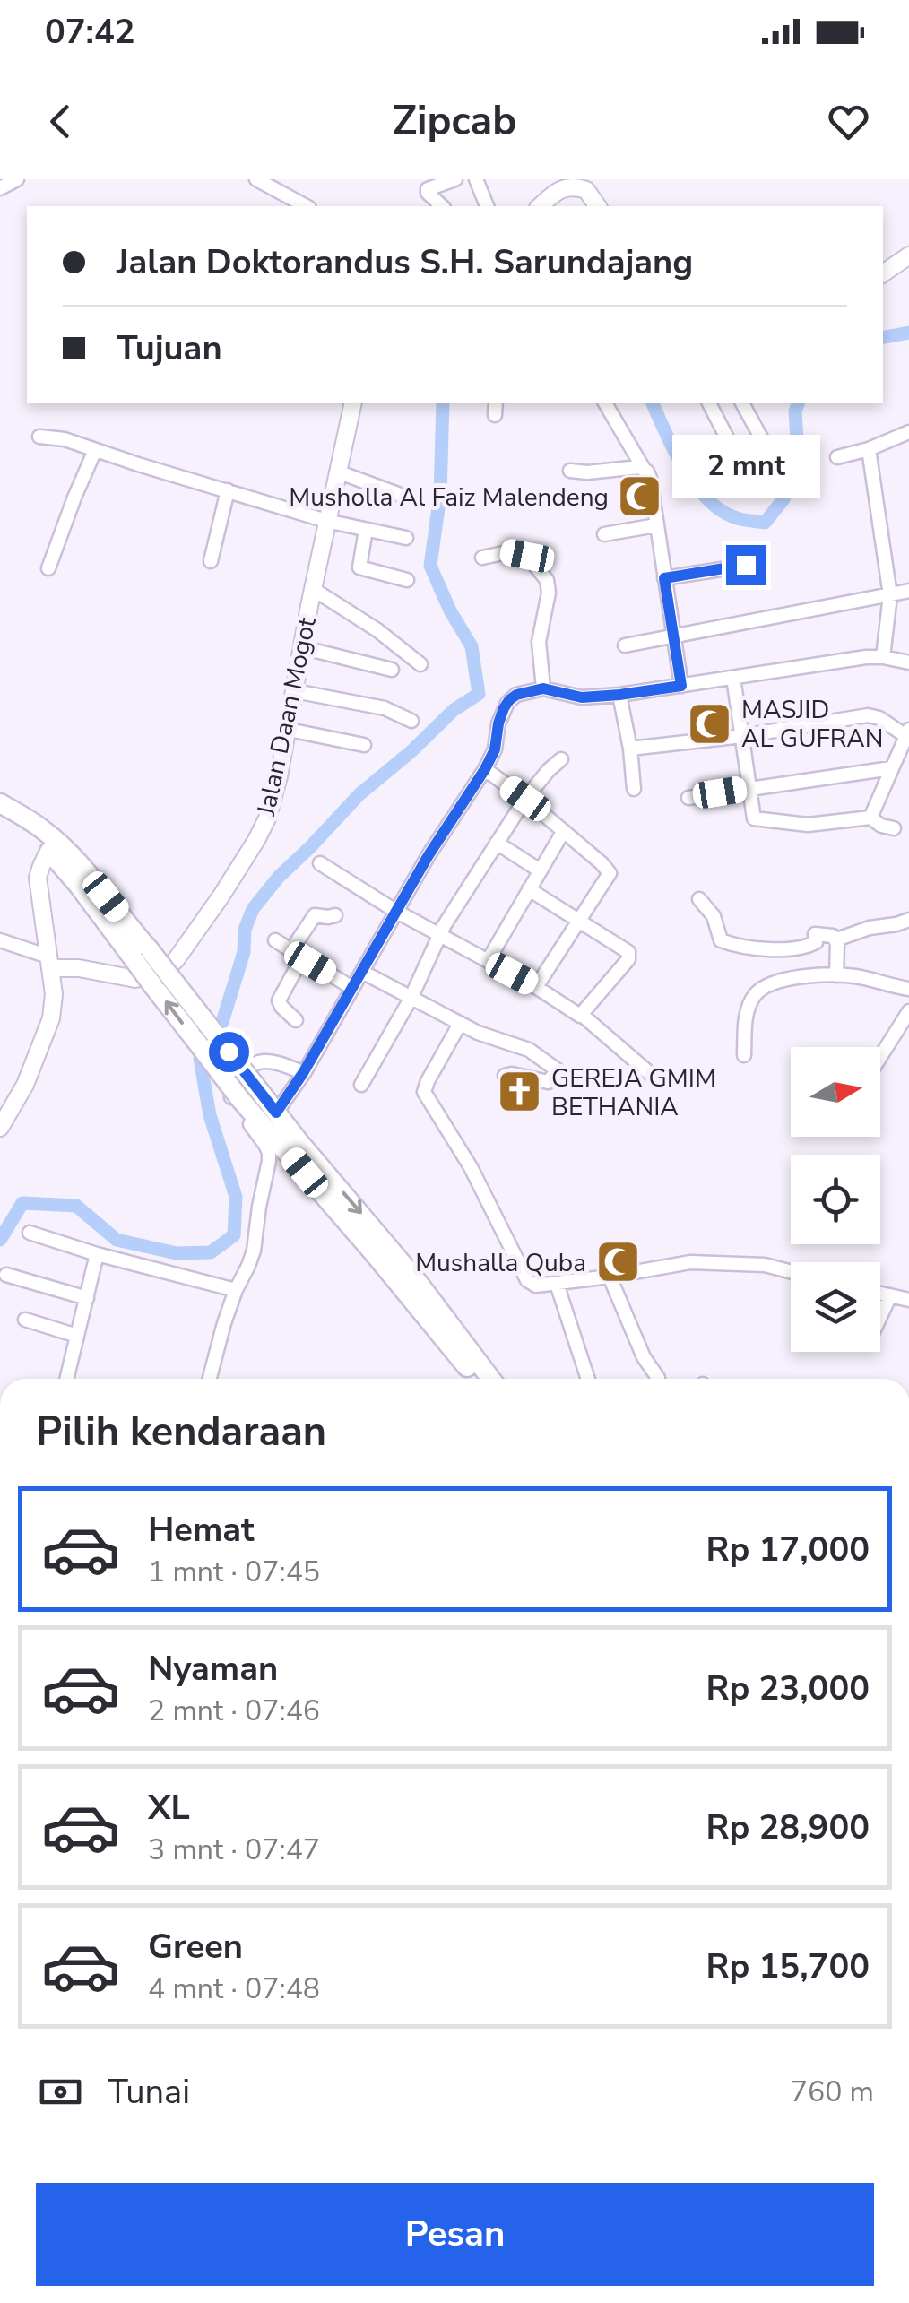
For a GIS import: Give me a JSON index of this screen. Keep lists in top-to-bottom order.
{
  "streets": {
    "main road": ["Jalan Daan Mogot"]
  },
  "places": {
    "mosque": ["Musholla Al Faiz Malendeng", "MASJID AL GUFRAN", "Mushalla Quba"],
    "church": ["GEREJA GMIM BETHANIA"]
  },
  "north": "right",
  "page": {
    "status": "07:42",
    "header": "Zipcab",
    "banner": ["Jalan Doktorandus S.H. Sarundajang", "Tujuan"],
    "bubble": "2 mnt",
    "heading": "Pilih kendaraan",
    "list": [
      {
        "name": "Hemat",
        "note": "1 mnt · 07:45",
        "value": "Rp 17,000"
      },
      {
        "name": "Nyaman",
        "note": "2 mnt · 07:46",
        "value": "Rp 23,000"
      },
      {
        "name": "XL",
        "note": "3 mnt · 07:47",
        "value": "Rp 28,900"
      },
      {
        "name": "Green",
        "note": "4 mnt · 07:48",
        "value": "Rp 15,700"
      }
    ],
    "pay": ["Tunai", "760 m"],
    "buttons": "Pesan"
  }
}
